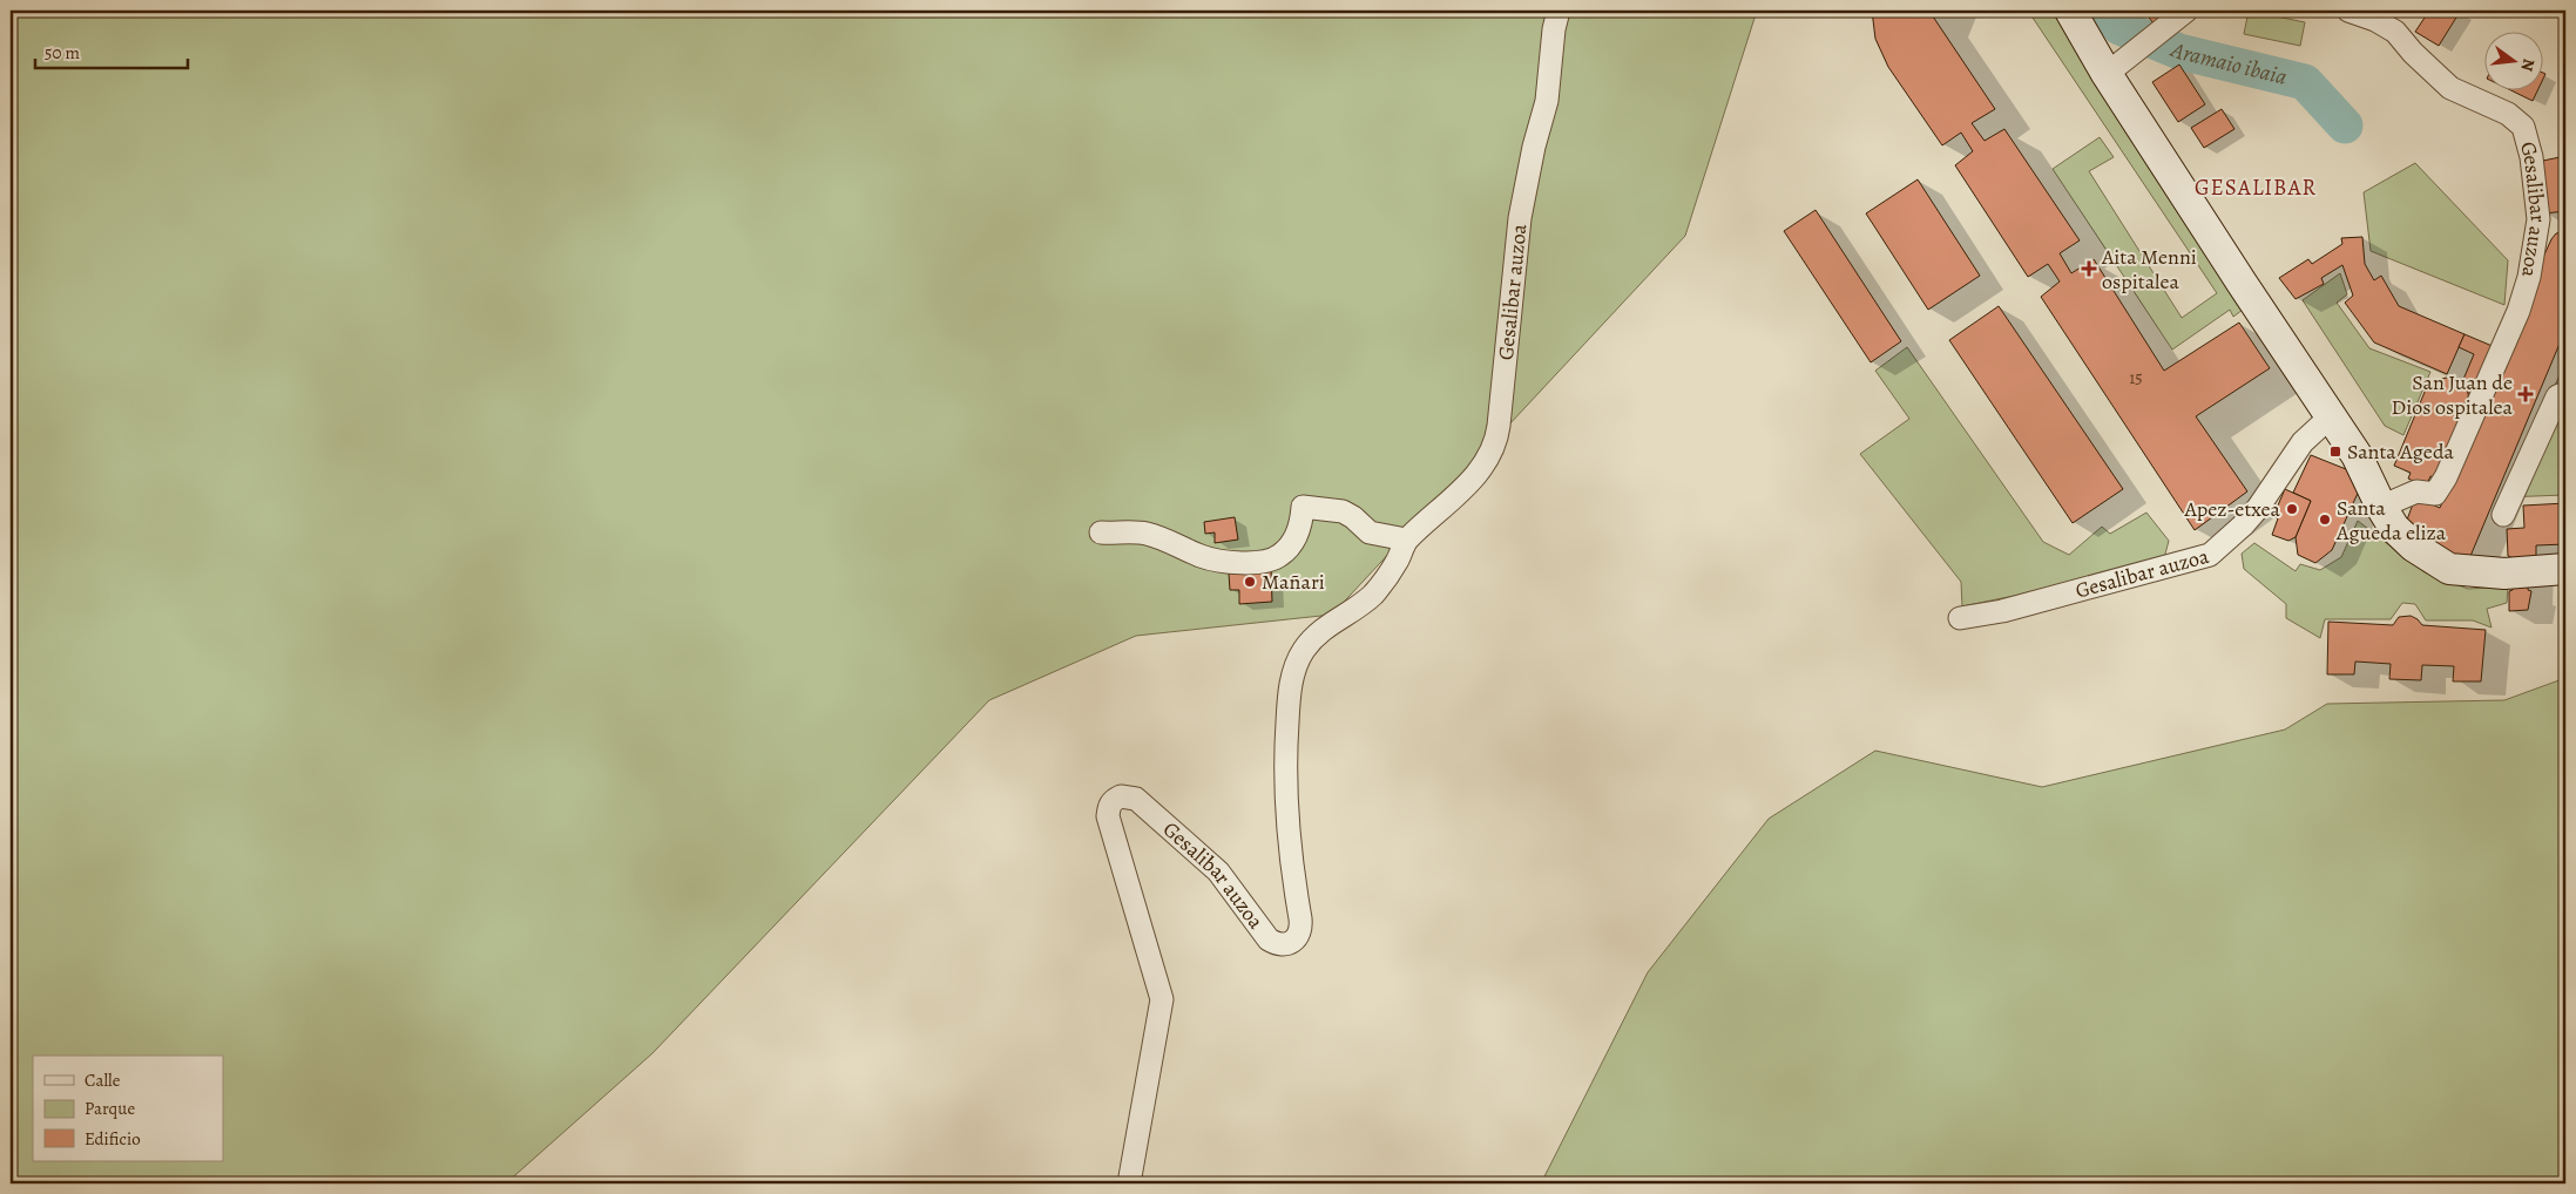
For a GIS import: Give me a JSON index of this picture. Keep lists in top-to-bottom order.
{
  "streets": {
    "street": ["Gesalibar auzoa"]
  },
  "districts": ["GESALIBAR"],
  "water": ["Aramaio ibaia"],
  "places": {
    "health": ["Aita Menni ospitalea", "San Juan de Dios ospitalea"],
    "transit": ["Santa Ageda"],
    "other": ["Apez-etxea", "Santa Agueda eliza", "Mañari"]
  },
  "house_numbers": ["15"],
  "legend": ["Calle", "Parque", "Edificio"],
  "scale_bar": "50 m",
  "north": "right"
}
